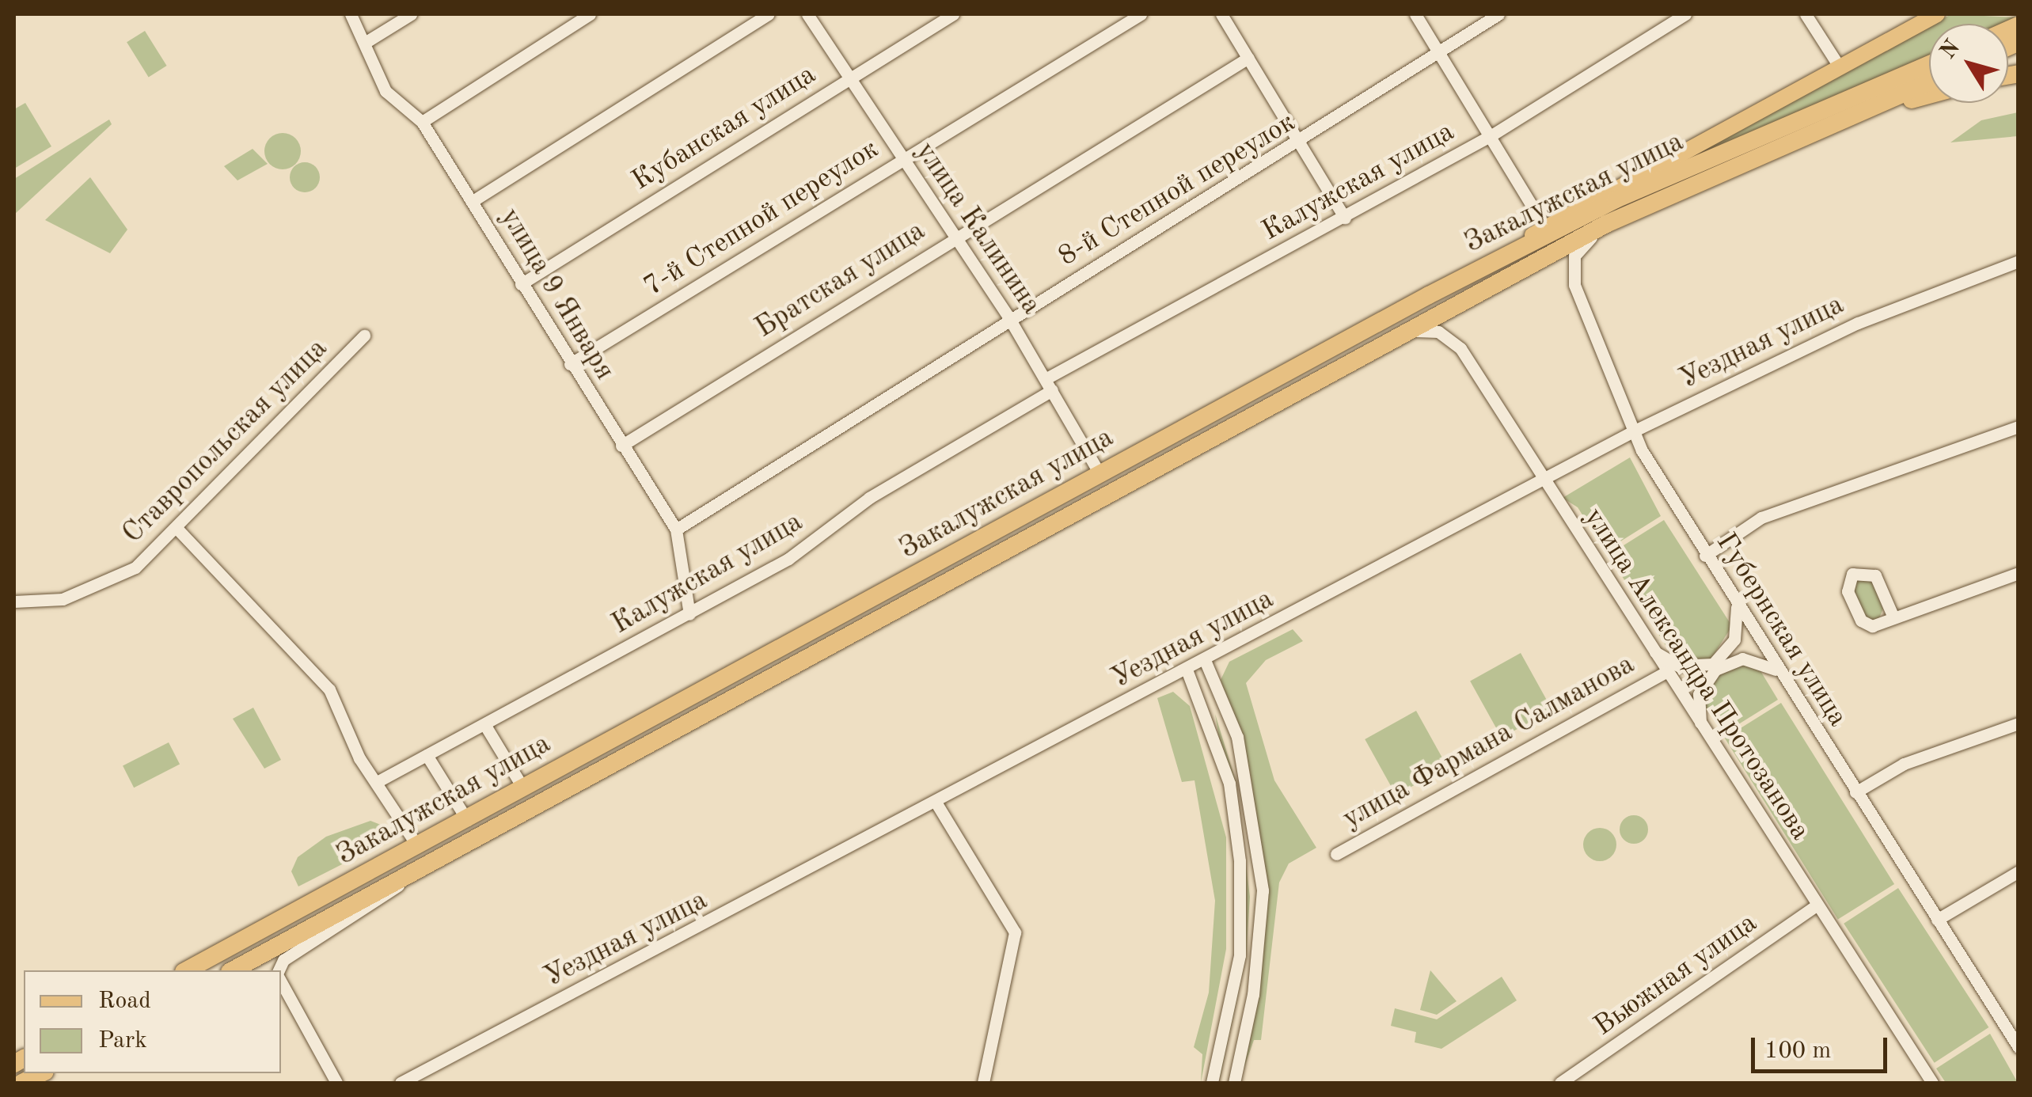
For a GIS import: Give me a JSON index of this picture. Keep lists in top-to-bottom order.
{
  "streets": {
    "highway": ["Закалужская улица"],
    "street": [
      "Кубанская улица",
      "Калужская улица",
      "8-й Степной переулок",
      "7-й Степной переулок",
      "улица Калинина",
      "Братская улица",
      "улица 9 Января",
      "Уездная улица",
      "Ставропольская улица",
      "Губернская улица",
      "улица Александра Протозанова",
      "улица Фармана Салманова",
      "Вьюжная улица"
    ]
  },
  "crossings": [
    ["Кубанская улица", "улица Калинина"],
    ["Кубанская улица", "улица 9 Января"],
    ["Калужская улица", "улица Калинина"],
    ["Калужская улица", "улица 9 Января"],
    ["8-й Степной переулок", "улица Калинина"],
    ["8-й Степной переулок", "улица 9 Января"],
    ["Закалужская улица", "улица Калинина"],
    ["7-й Степной переулок", "улица Калинина"],
    ["7-й Степной переулок", "улица 9 Января"],
    ["улица Калинина", "Братская улица"],
    ["Братская улица", "улица 9 Января"],
    ["Уездная улица", "Губернская улица"],
    ["Уездная улица", "улица Александра Протозанова"],
    ["улица Александра Протозанова", "улица Фармана Салманова"],
    ["улица Александра Протозанова", "Вьюжная улица"]
  ],
  "legend": ["Road", "Park"],
  "scale_bar": "100 m",
  "north": "top left"
}
